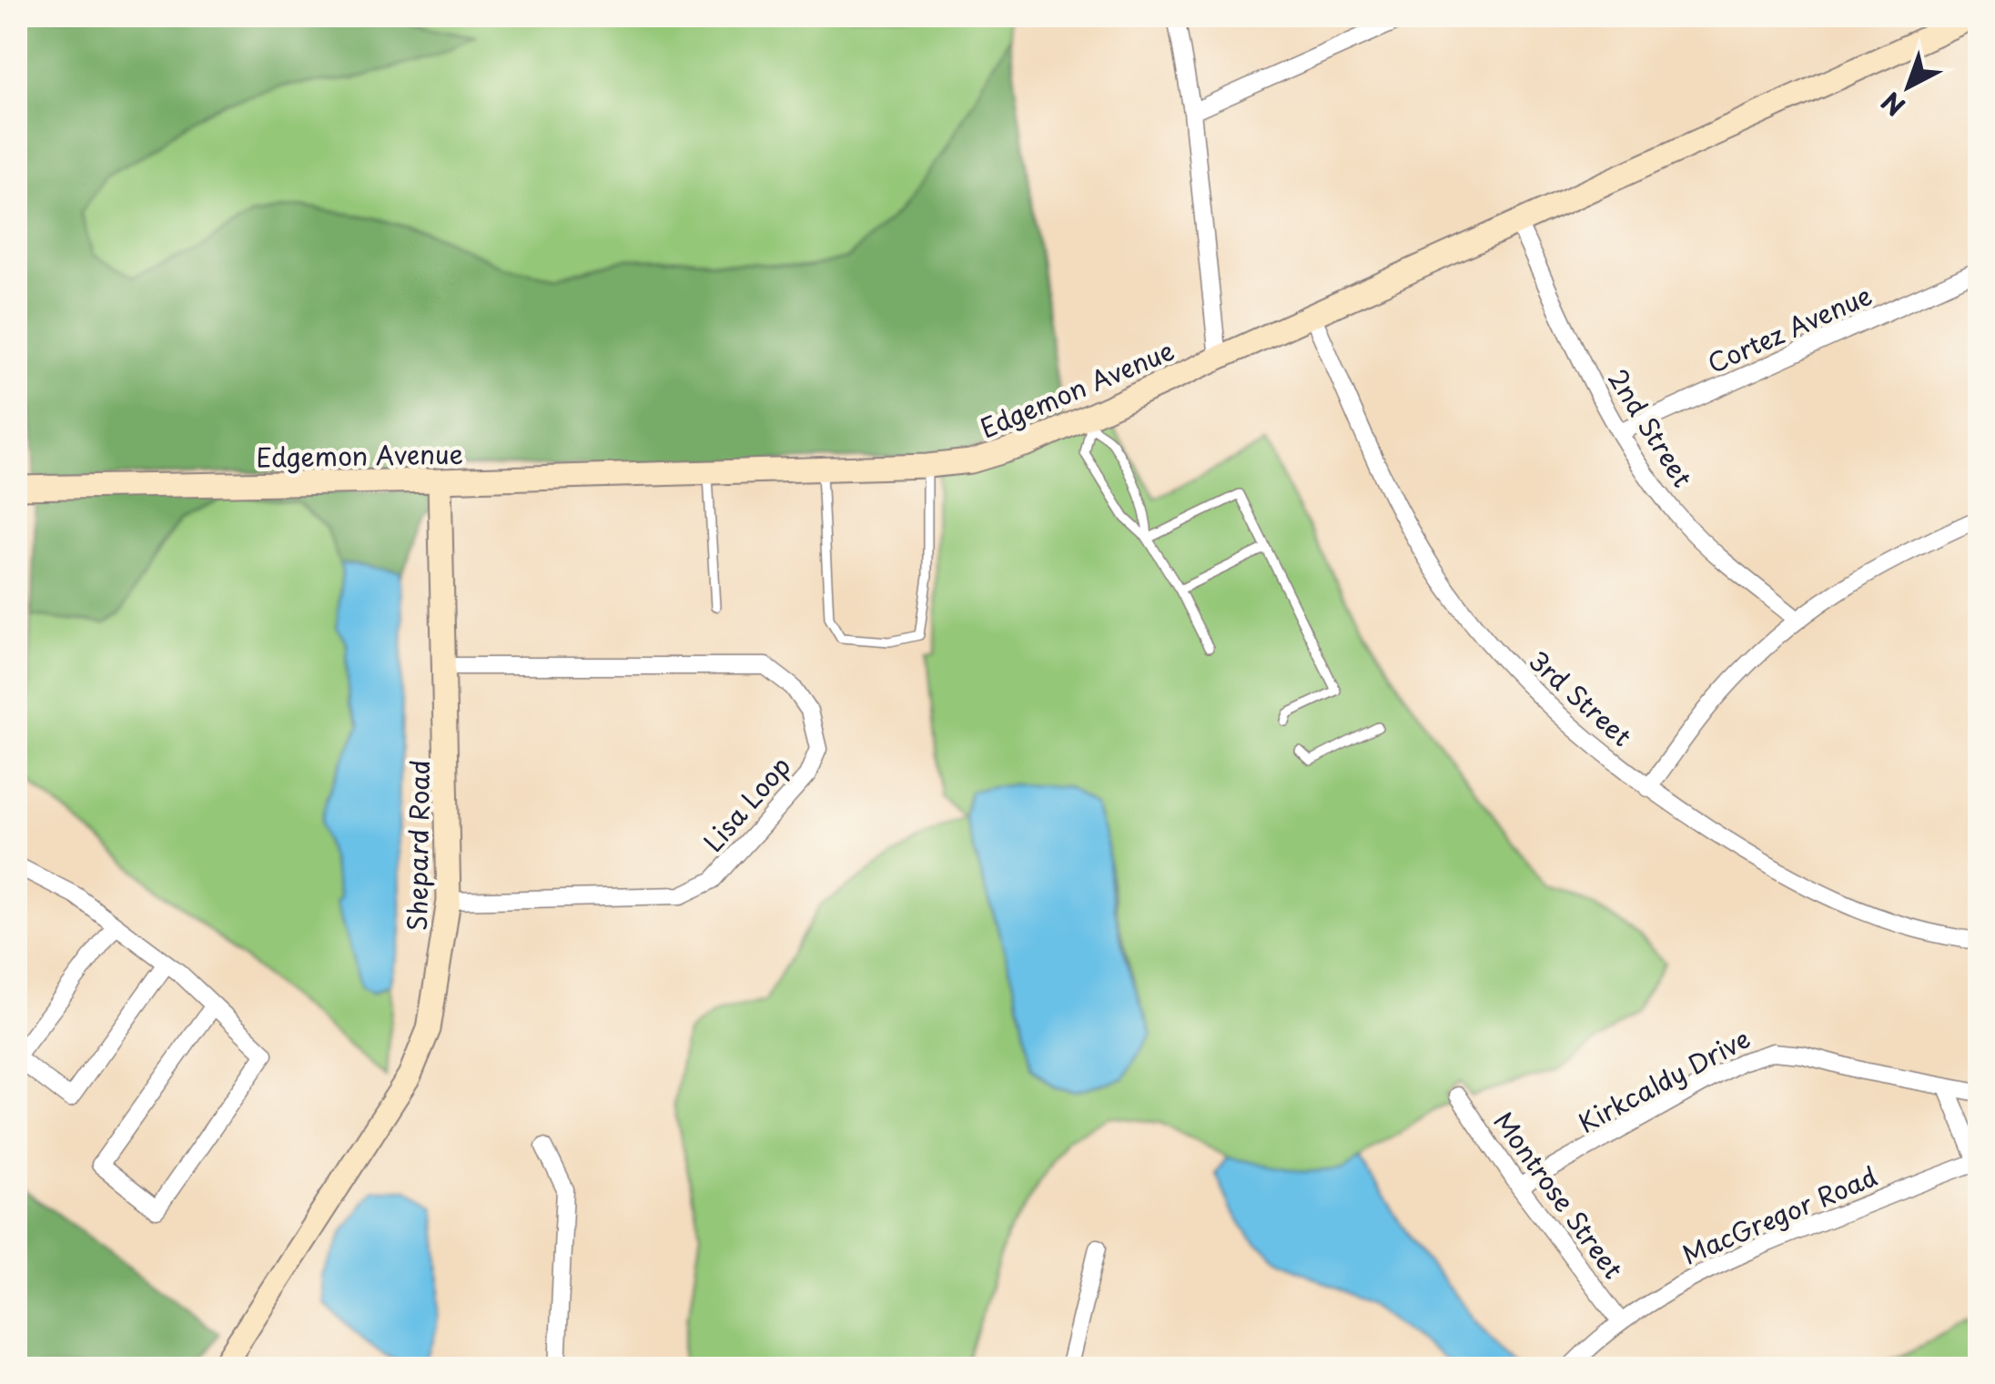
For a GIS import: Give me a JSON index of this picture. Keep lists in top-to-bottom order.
{
  "streets": {
    "street": [
      "Cortez Avenue",
      "Edgemon Avenue",
      "2nd Street",
      "3rd Street",
      "Lisa Loop",
      "Shepard Road",
      "Kirkcaldy Drive",
      "Montrose Street",
      "MacGregor Road"
    ]
  },
  "crossings": [
    ["Cortez Avenue", "2nd Street"],
    ["Edgemon Avenue", "2nd Street"],
    ["Edgemon Avenue", "3rd Street"],
    ["Edgemon Avenue", "Shepard Road"],
    ["Lisa Loop", "Shepard Road"],
    ["Kirkcaldy Drive", "Montrose Street"],
    ["Montrose Street", "MacGregor Road"]
  ],
  "north": "bottom left"
}
